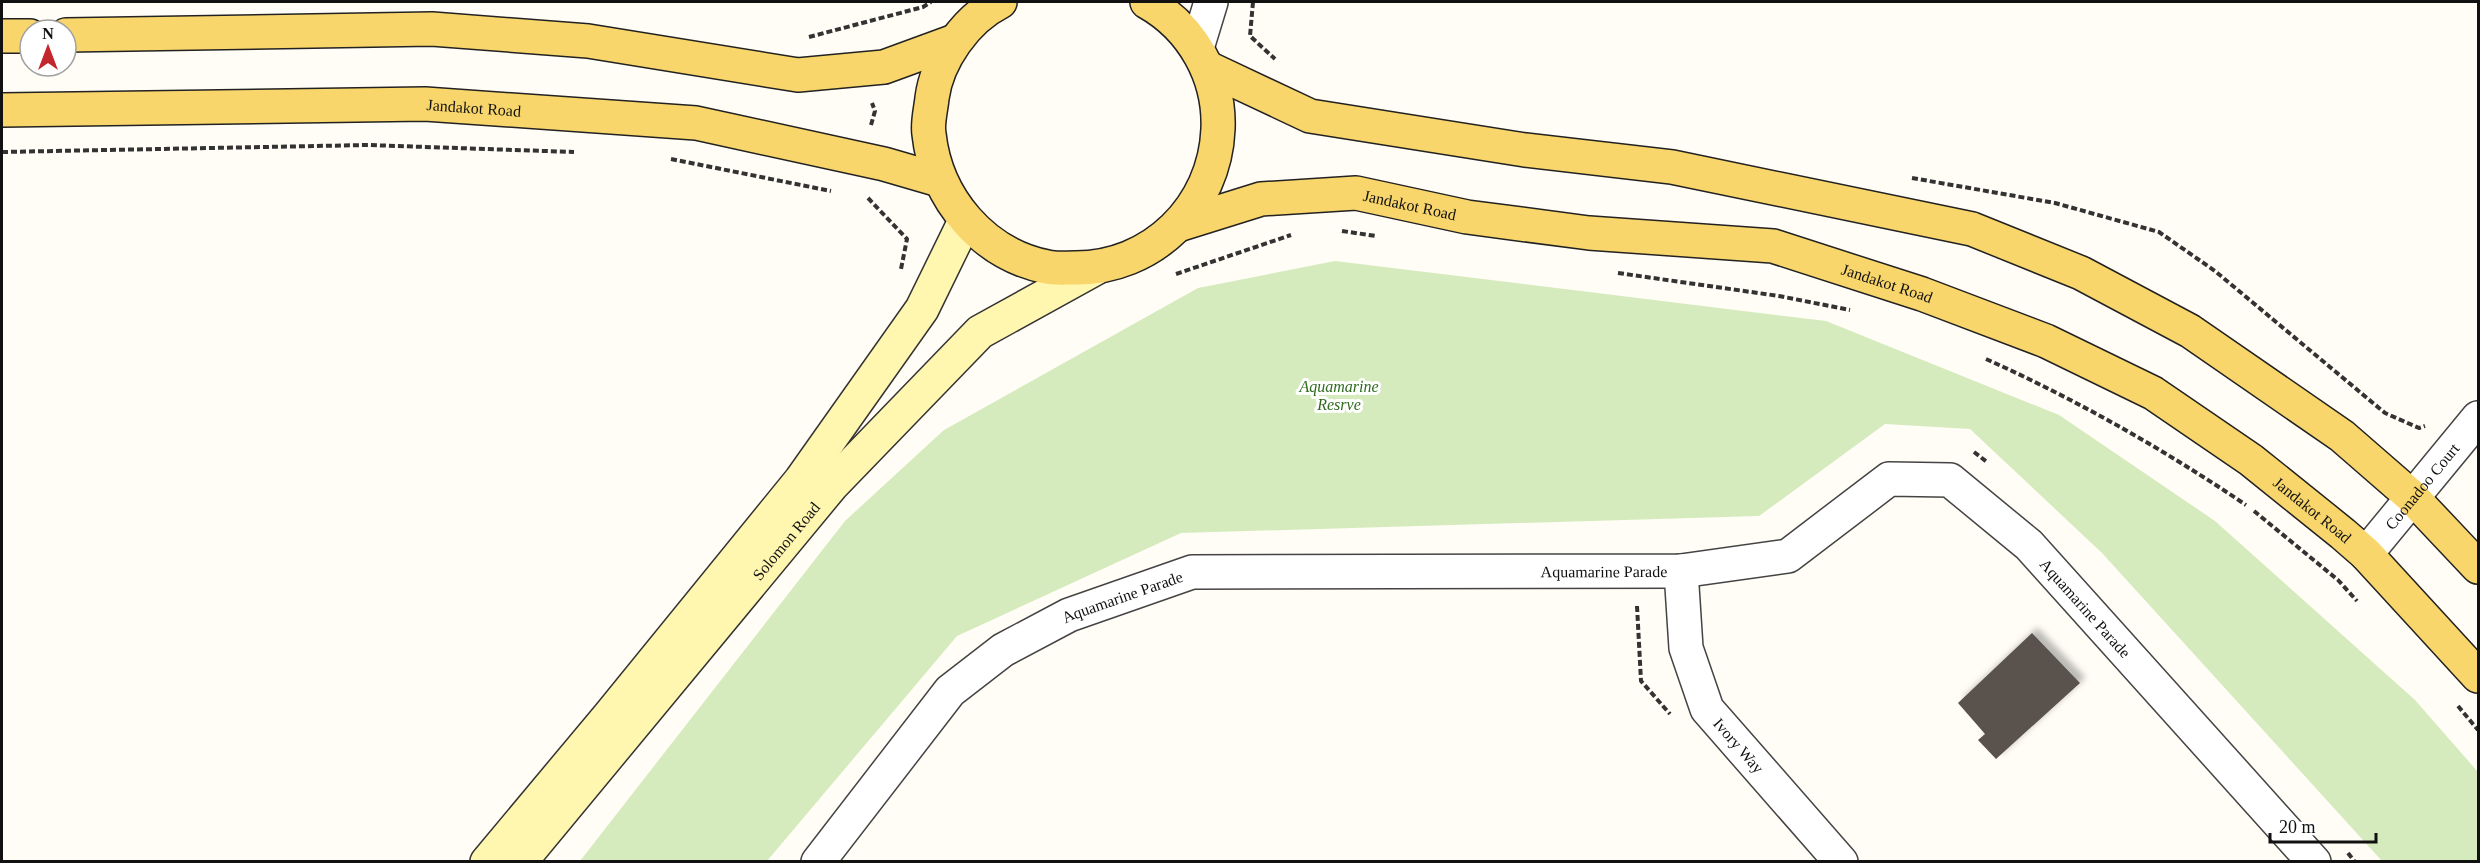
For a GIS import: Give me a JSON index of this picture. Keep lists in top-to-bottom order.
{
  "streets": {
    "main road": ["Jandakot Road", "Solomon Road"],
    "street": ["Coonadoo Court", "Aquamarine Parade", "Ivory Way"]
  },
  "crossings": [
    ["Jandakot Road", "Coonadoo Court"],
    ["Aquamarine Parade", "Ivory Way"]
  ],
  "parks": ["Aquamarine Resrve"],
  "scale_bar": "20 m",
  "north": "top"
}
